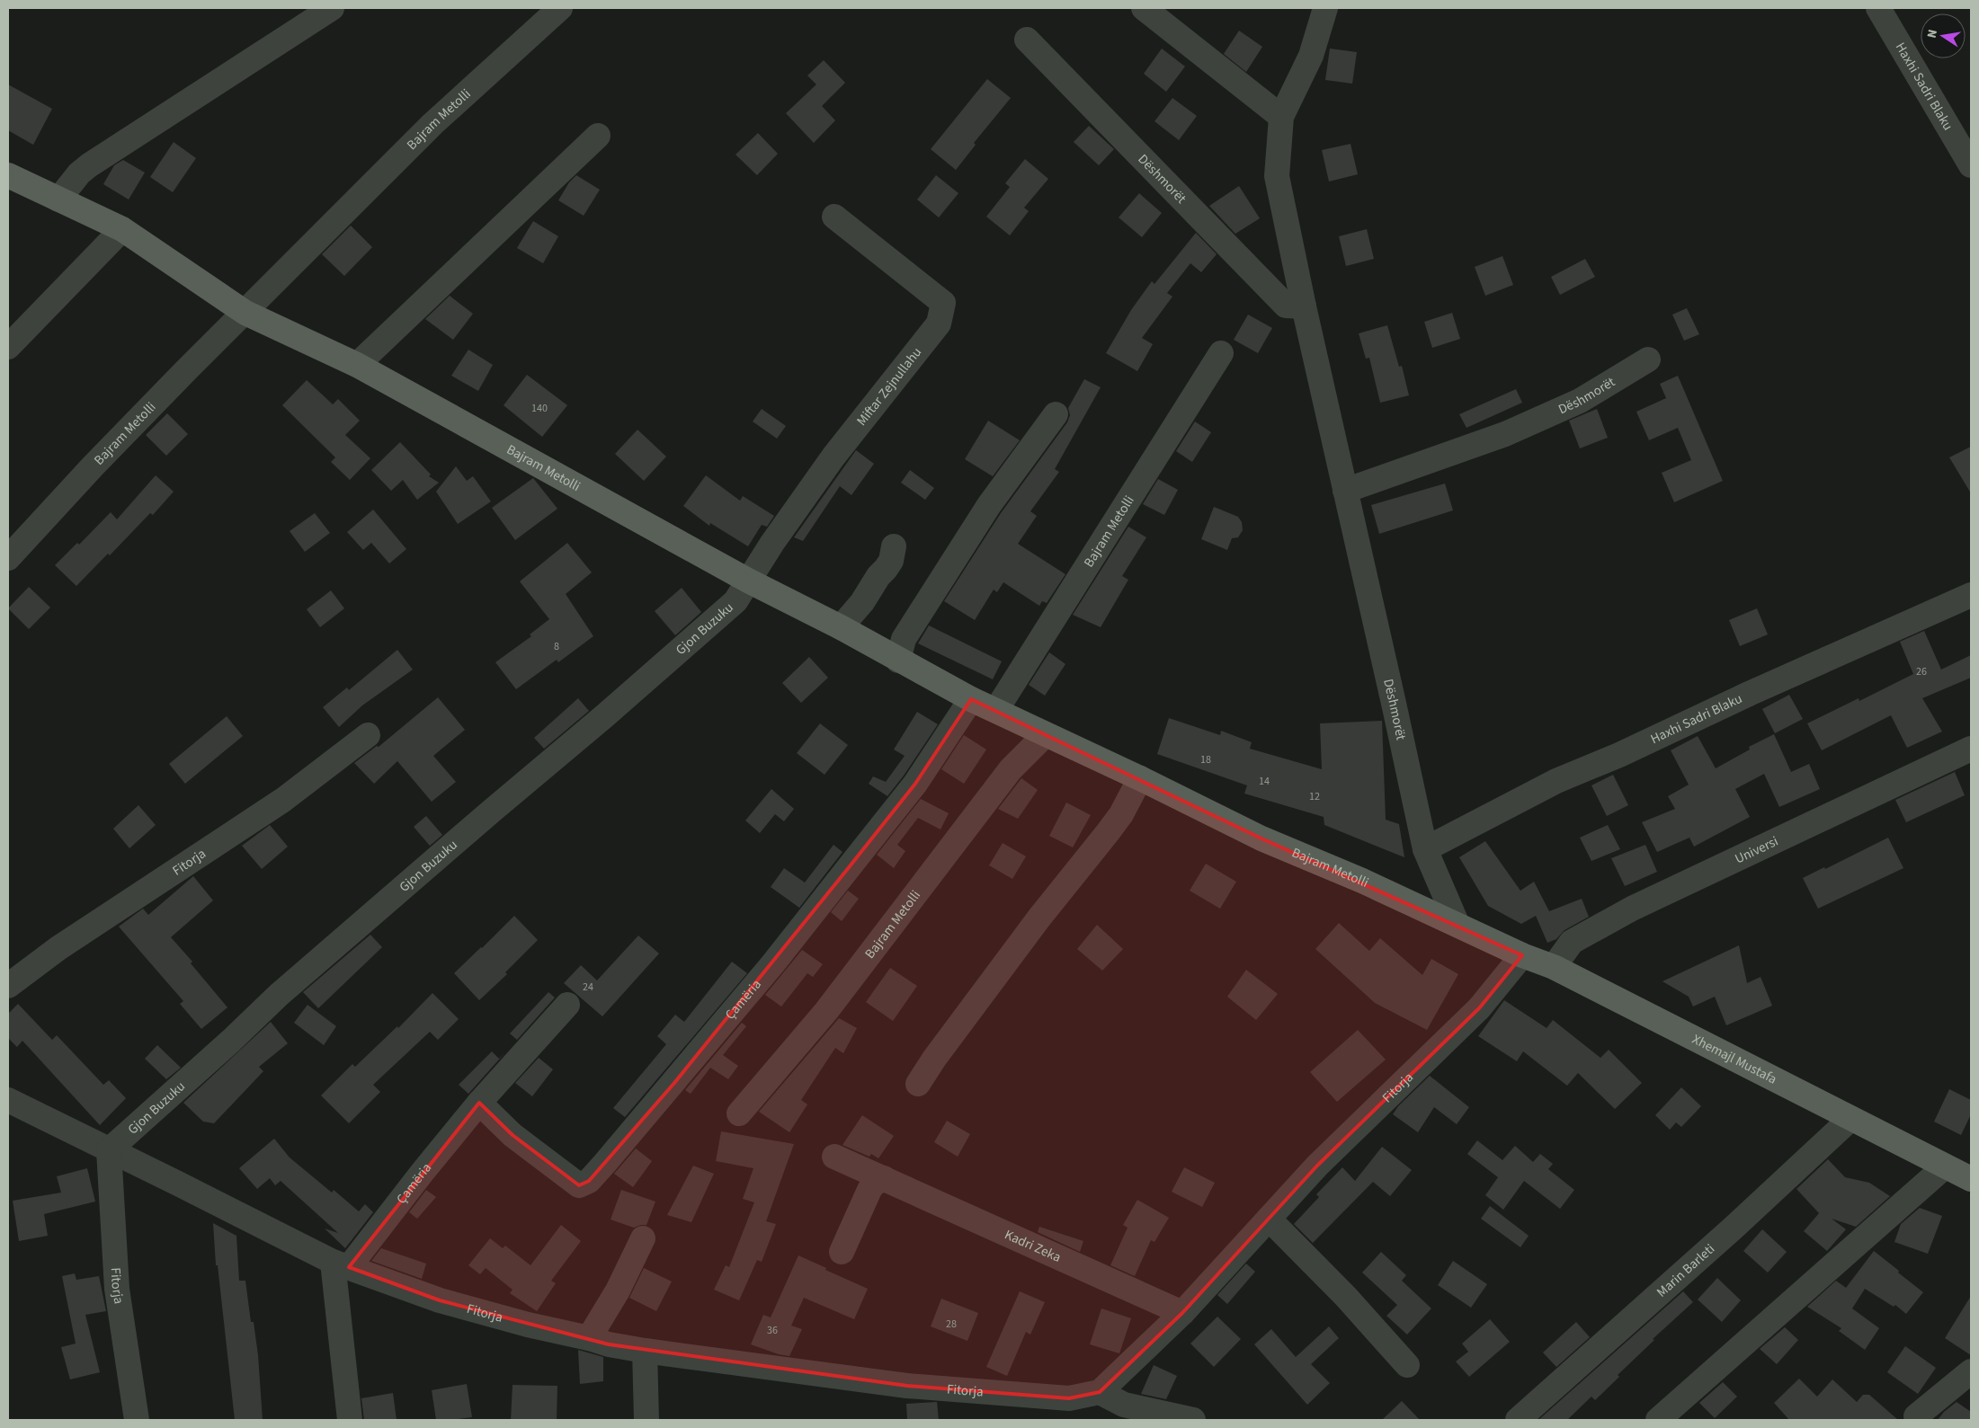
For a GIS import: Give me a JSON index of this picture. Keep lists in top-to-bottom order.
{
  "streets": {
    "main road": ["Bajram Metolli", "Xhemajl Mustafa"],
    "street": [
      "Haxhi Sadri Blaku",
      "Dëshmorët",
      "Miftar Zejnullahu",
      "Gjon Buzuku",
      "Universi",
      "Fitorja",
      "Çamëria",
      "Kadri Zeka",
      "Marin Barleti"
    ]
  },
  "crossings": [
    ["Haxhi Sadri Blaku", "Dëshmorët"],
    ["Bajram Metolli", "Dëshmorët"],
    ["Bajram Metolli", "Miftar Zejnullahu"],
    ["Bajram Metolli", "Gjon Buzuku"],
    ["Bajram Metolli", "Fitorja"],
    ["Bajram Metolli", "Çamëria"],
    ["Bajram Metolli", "Xhemajl Mustafa"],
    ["Miftar Zejnullahu", "Gjon Buzuku"],
    ["Gjon Buzuku", "Fitorja"],
    ["Universi", "Xhemajl Mustafa"],
    ["Fitorja", "Çamëria"],
    ["Fitorja", "Xhemajl Mustafa"],
    ["Fitorja", "Kadri Zeka"],
    ["Xhemajl Mustafa", "Marin Barleti"]
  ],
  "house_numbers": [
    "140",
    "8",
    "26",
    "18",
    "14",
    "12",
    "24",
    "28",
    "36"
  ],
  "north": "left"
}
